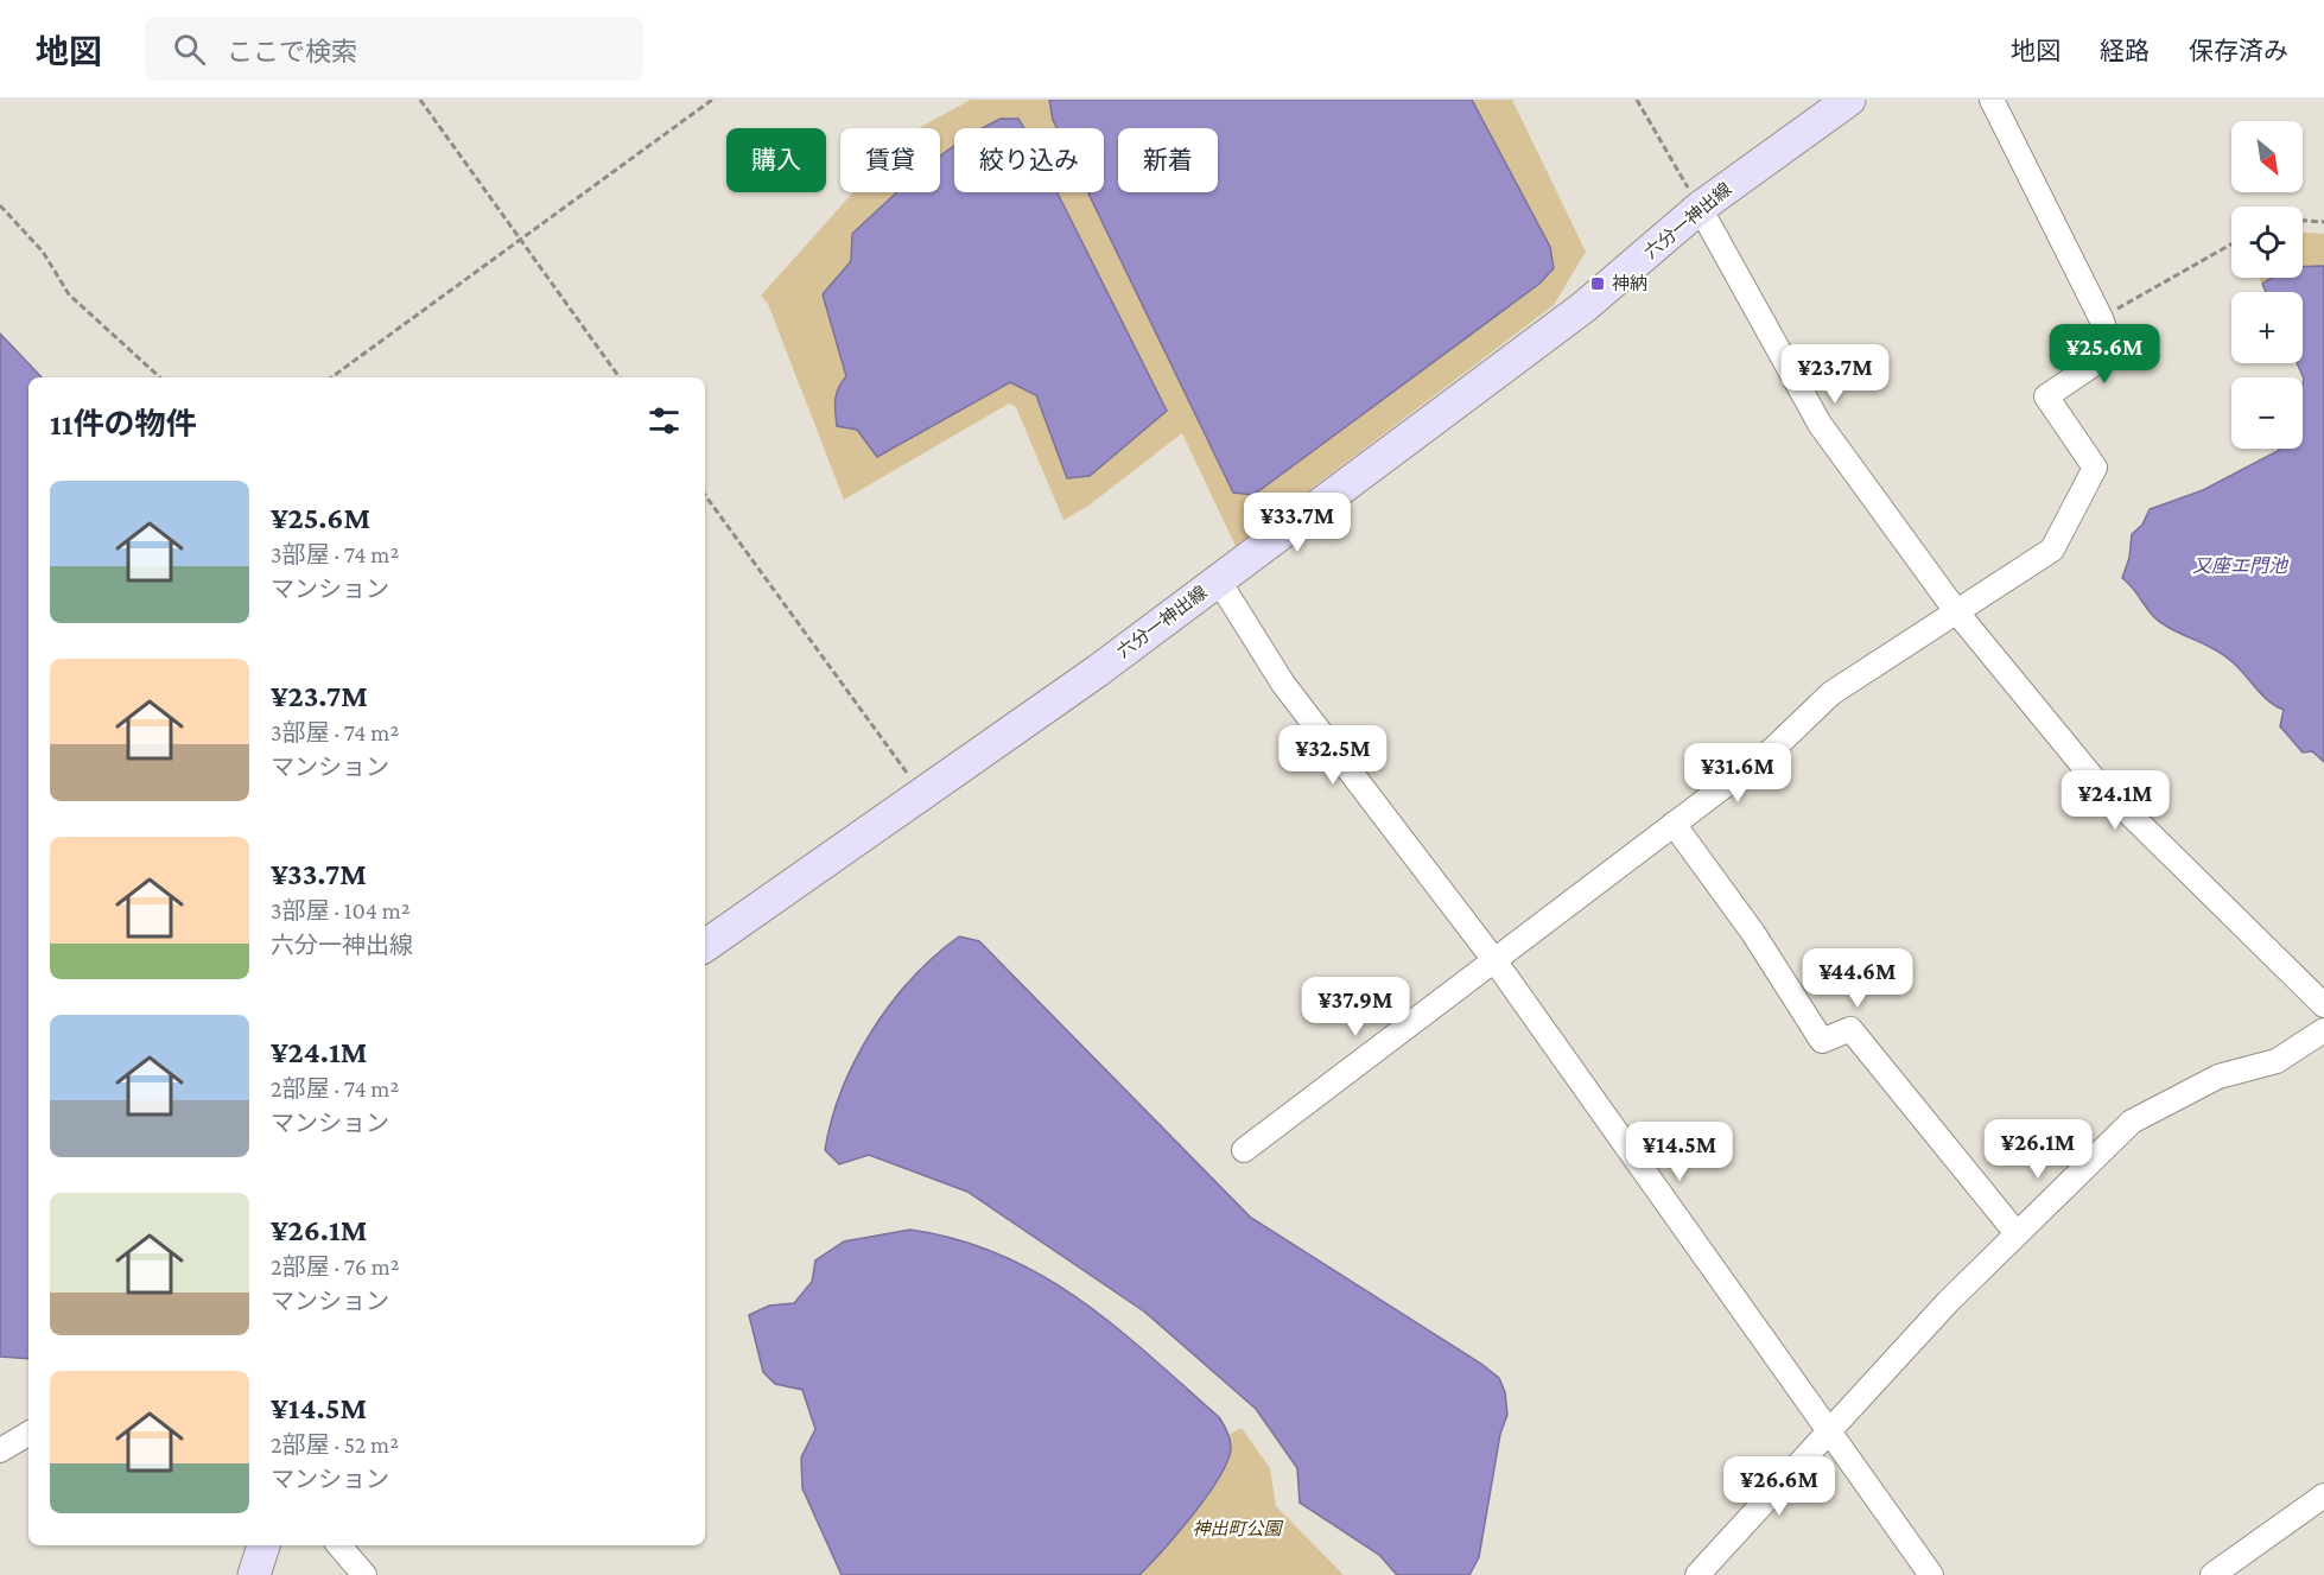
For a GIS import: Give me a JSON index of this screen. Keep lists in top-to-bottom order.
{
  "streets": {
    "main road": ["六分一神出線"]
  },
  "water": ["又座エ門池"],
  "parks": ["神出町公園"],
  "places": {
    "transit": ["神納"]
  },
  "north": "bottom right",
  "page": {
    "header": "地図",
    "search": "ここで検索",
    "nav": ["地図", "経路", "保存済み"],
    "map_buttons": ["+", "−"],
    "chip": [
      "購入",
      "賃貸",
      "絞り込み",
      "新着"
    ],
    "price": [
      "¥25.6M",
      "¥23.7M",
      "¥33.7M",
      "¥32.5M",
      "¥31.6M",
      "¥24.1M",
      "¥44.6M",
      "¥37.9M",
      "¥26.1M",
      "¥14.5M",
      "¥26.6M"
    ],
    "heading": "11件の物件",
    "list": [
      {
        "name": "¥25.6M",
        "note": "3部屋 · 74 m² · マンション"
      },
      {
        "name": "¥23.7M",
        "note": "3部屋 · 74 m² · マンション"
      },
      {
        "name": "¥33.7M",
        "note": "3部屋 · 104 m² · 六分一神出線"
      },
      {
        "name": "¥24.1M",
        "note": "2部屋 · 74 m² · マンション"
      },
      {
        "name": "¥26.1M",
        "note": "2部屋 · 76 m² · マンション"
      },
      {
        "name": "¥14.5M",
        "note": "2部屋 · 52 m² · マンション"
      }
    ]
  }
}
